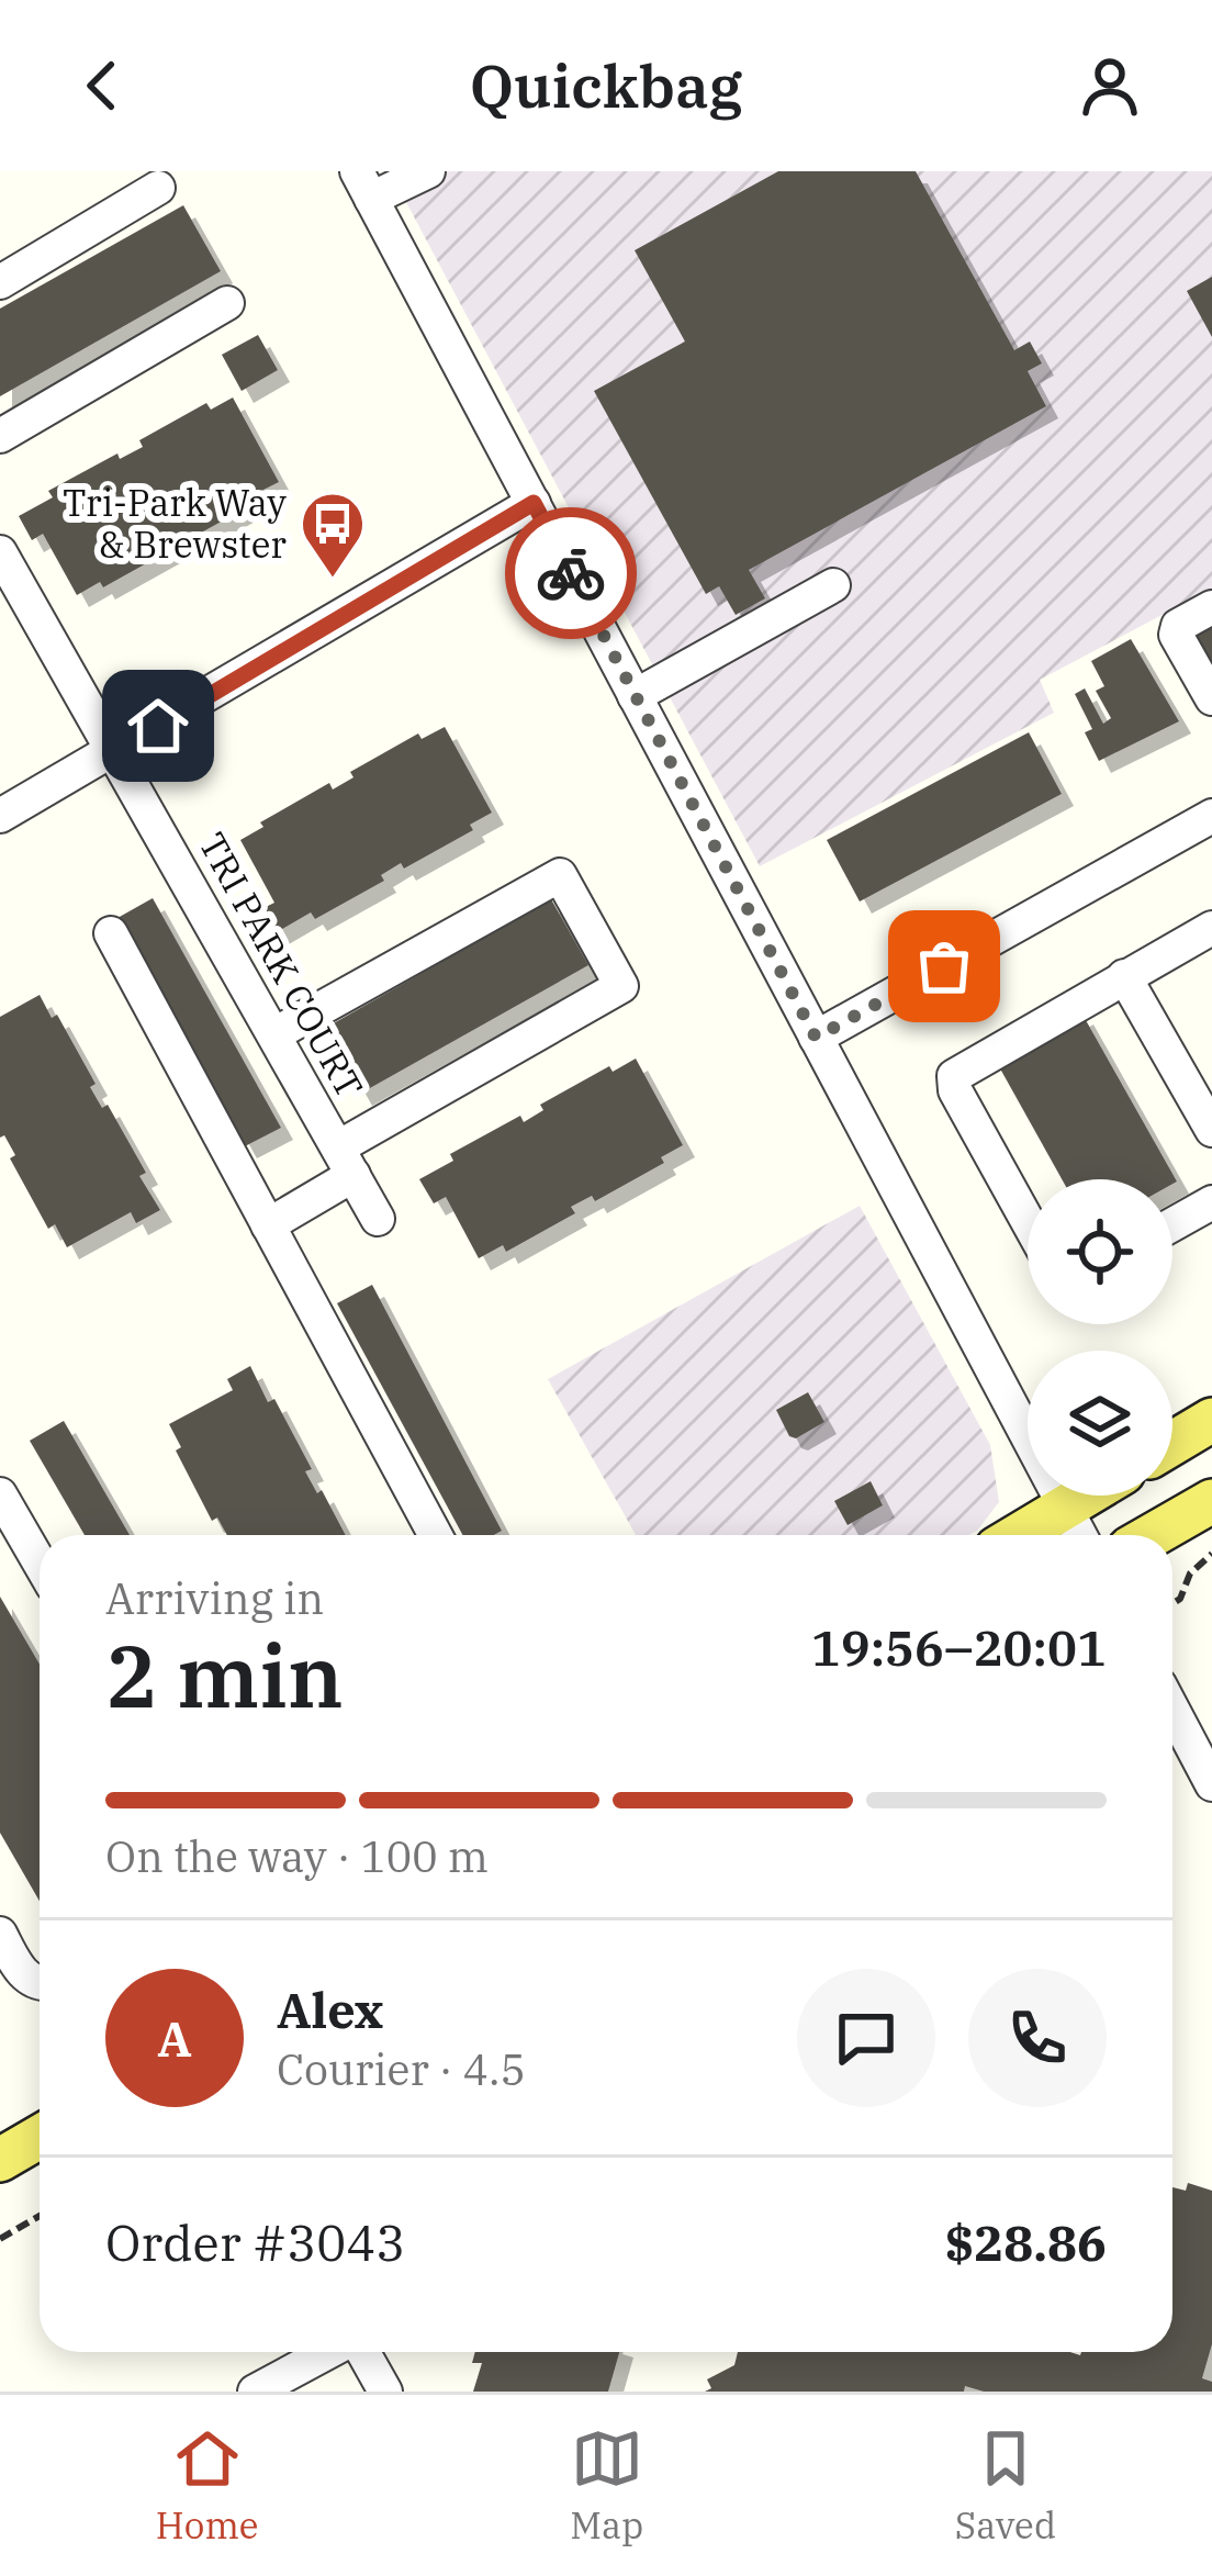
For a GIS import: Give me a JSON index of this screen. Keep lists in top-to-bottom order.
{
  "streets": {
    "street": ["TRI PARK COURT"]
  },
  "places": {
    "bus stop": ["Tri-Park Way & Brewster"]
  },
  "page": {
    "header": "Quickbag",
    "heading": ["2 min", "Arriving in", "19:56–20:01"],
    "panel": [
      "Alex",
      "Courier · 4.5",
      "Order #3043",
      "$28.86"
    ],
    "bar": "On the way · 100 m",
    "round": "A",
    "tabs": ["Home", "Map", "Saved"]
  }
}
